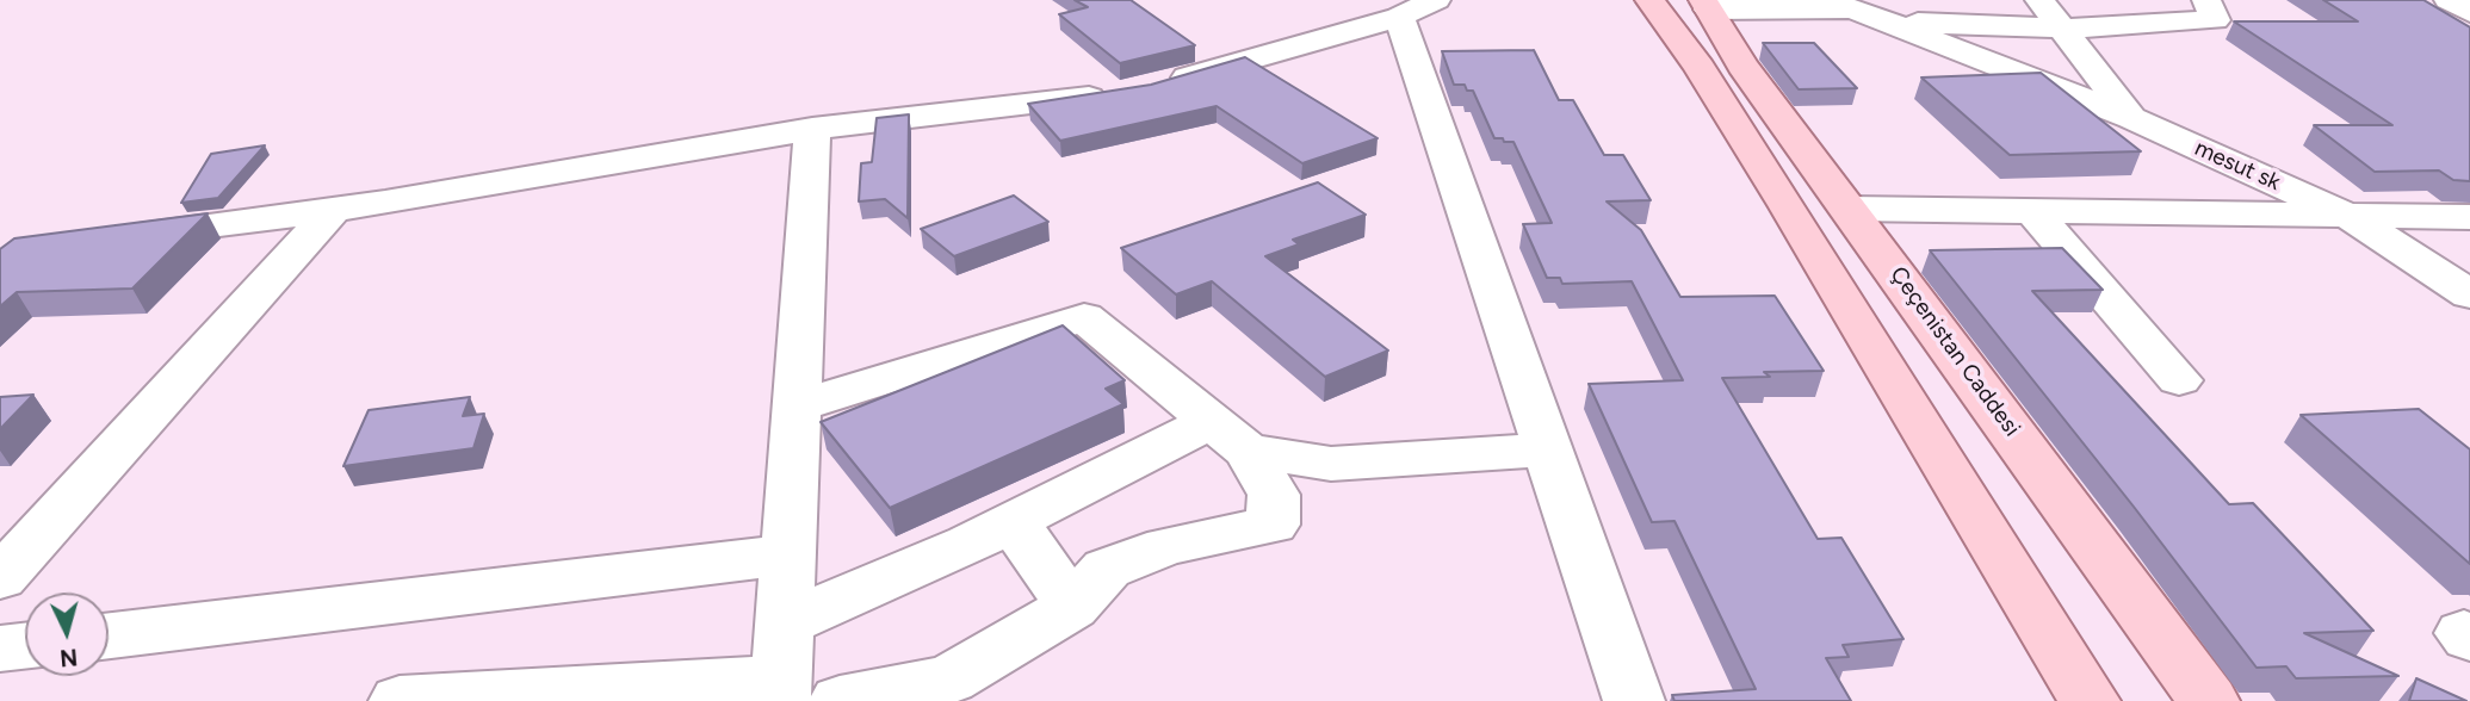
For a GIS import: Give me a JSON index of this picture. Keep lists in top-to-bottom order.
{
  "streets": {
    "main road": ["Çeçenistan Caddesi"],
    "street": ["mesut sk"]
  },
  "north": "bottom"
}
